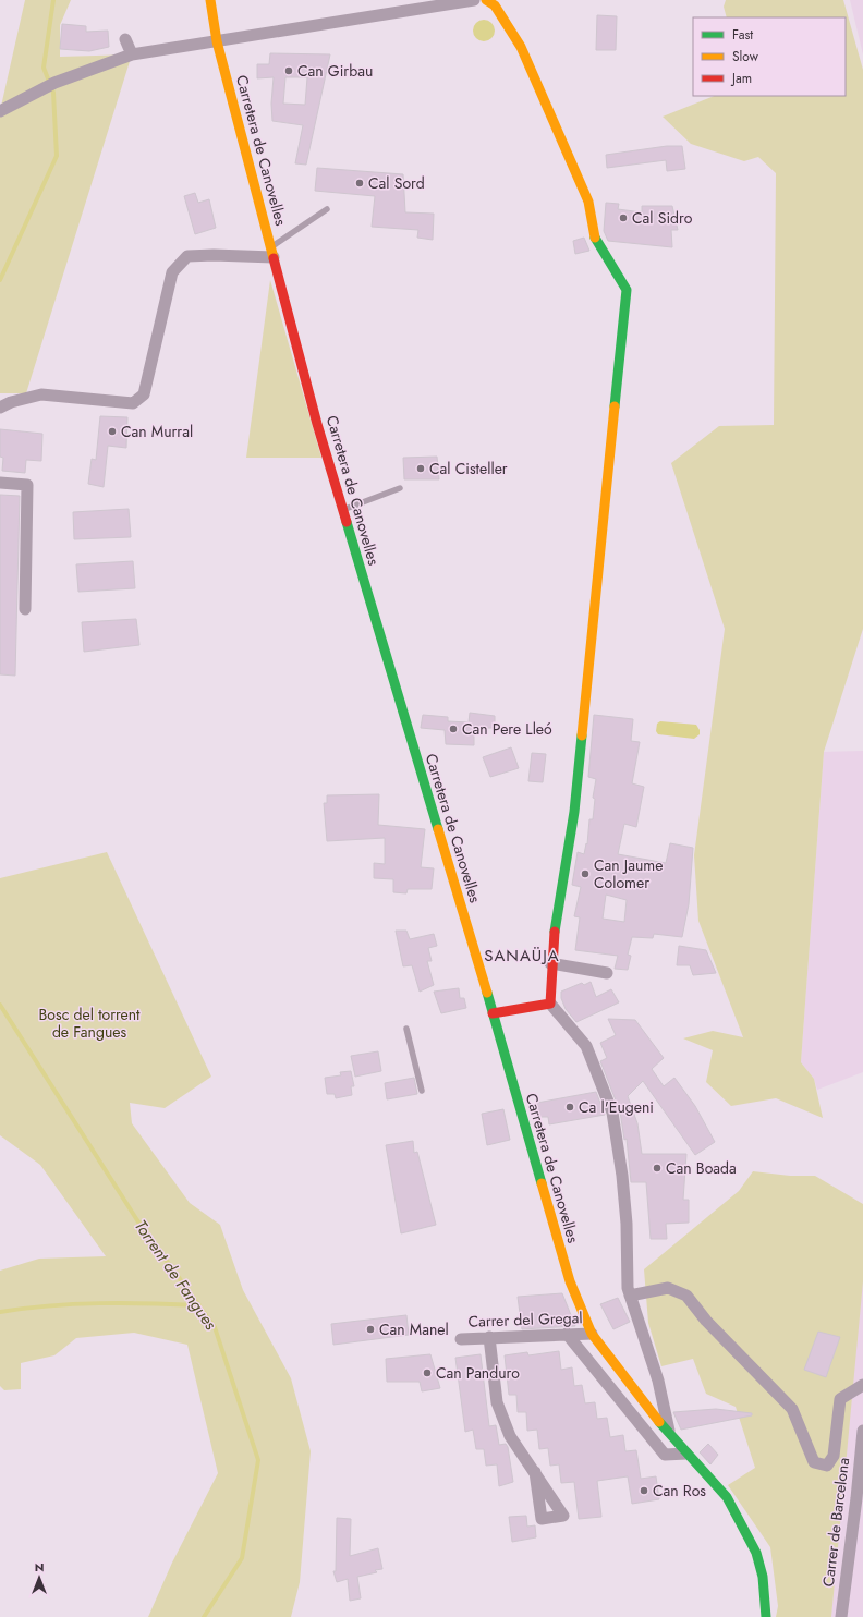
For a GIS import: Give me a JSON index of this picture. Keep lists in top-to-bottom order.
{
  "streets": {
    "street": ["Carretera de Canovelles", "Carrer del Gregal", "Carrer de Barcelona"]
  },
  "crossings": [
    ["Carretera de Canovelles", "Carrer del Gregal"]
  ],
  "districts": ["SANAÜJA"],
  "water": ["Torrent de Fangues"],
  "parks": ["Bosc del torrent de Fangues"],
  "places": [
    "Can Girbau",
    "Cal Sord",
    "Cal Sidro",
    "Can Murral",
    "Cal Cisteller",
    "Can Pere Lleó",
    "Can Jaume Colomer",
    "Ca l'Eugeni",
    "Can Boada",
    "Can Manel",
    "Can Panduro",
    "Can Ros"
  ],
  "legend": ["Fast", "Slow", "Jam"],
  "north": "top"
}
